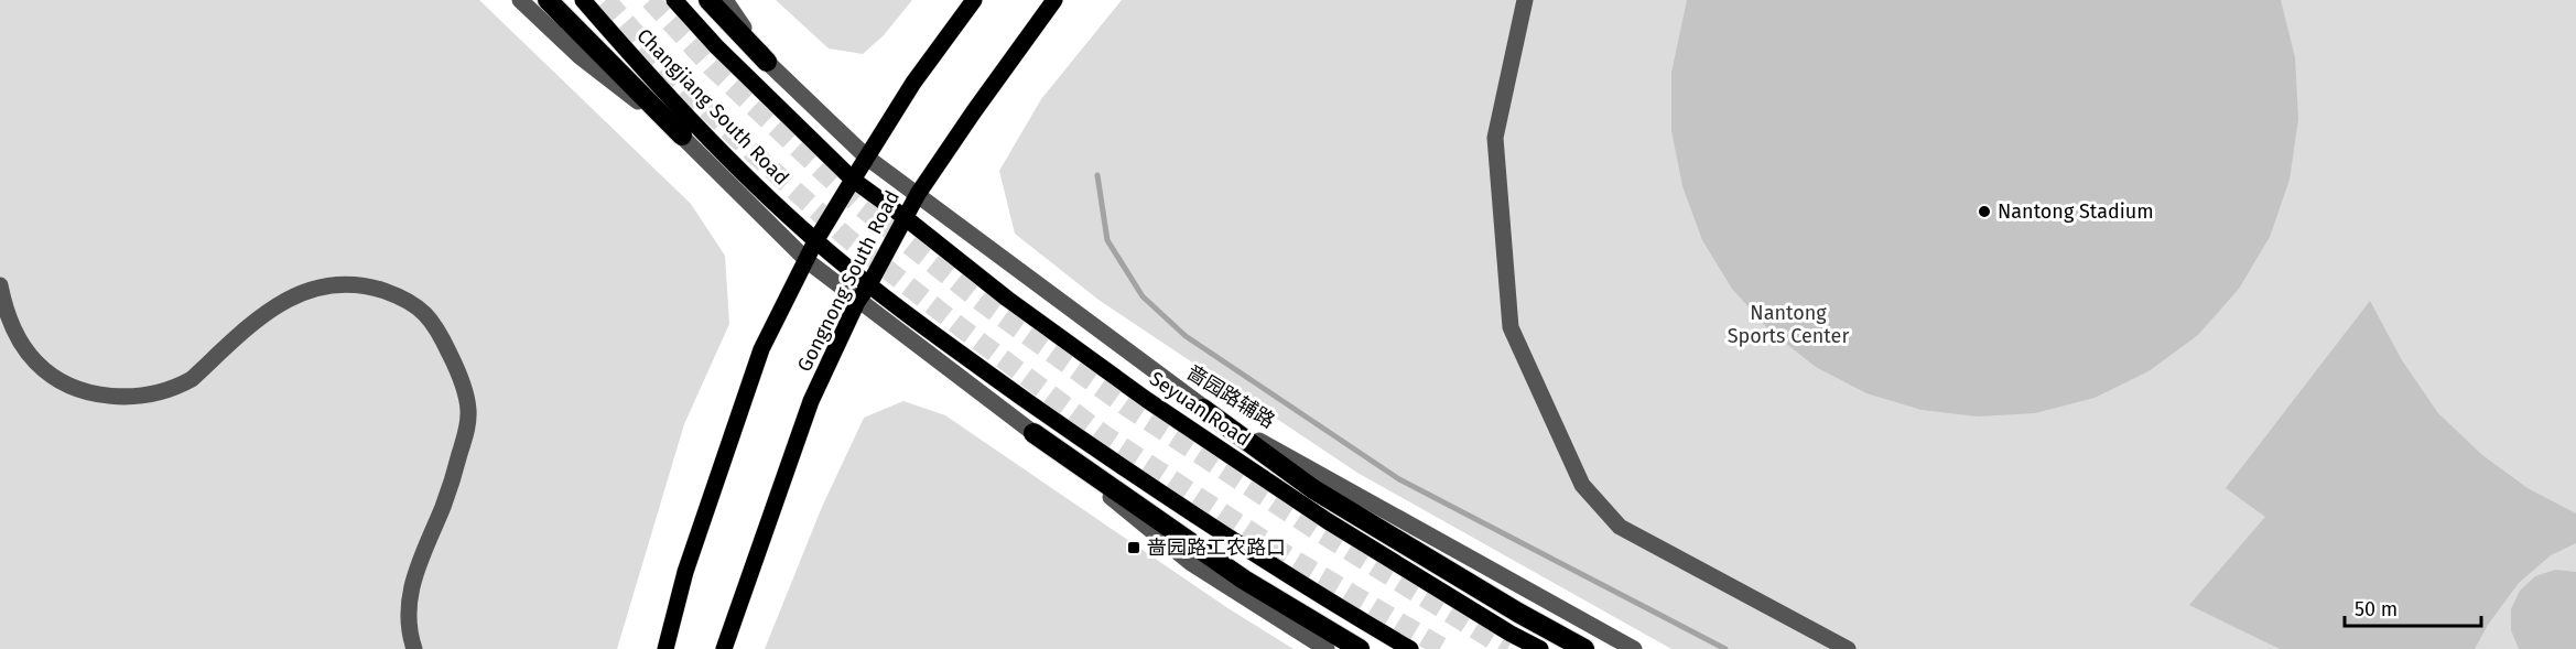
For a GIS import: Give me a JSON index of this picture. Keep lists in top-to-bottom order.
{
  "streets": {
    "main road": ["Changjiang South Road", "Gongnong South Road", "Seyuan Road"],
    "street": ["啬园路辅路"]
  },
  "crossings": [
    ["Changjiang South Road", "Gongnong South Road"],
    ["Gongnong South Road", "啬园路辅路"],
    ["Gongnong South Road", "Seyuan Road"]
  ],
  "parks": ["Nantong Sports Center"],
  "places": {
    "other": ["Nantong Stadium"],
    "transit": ["啬园路工农路口"]
  },
  "scale_bar": "50 m"
}
